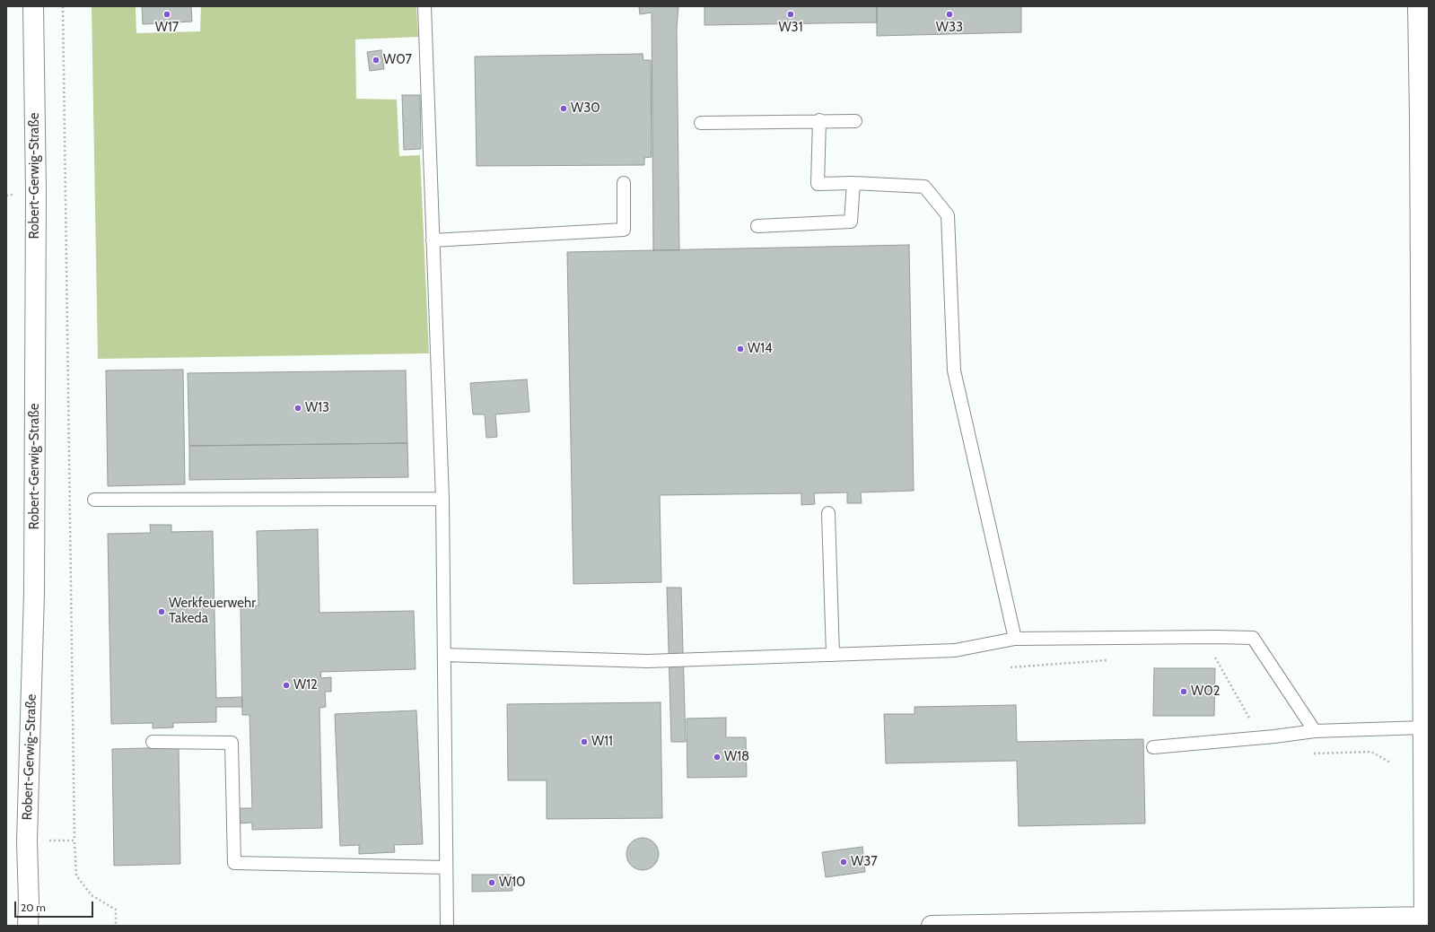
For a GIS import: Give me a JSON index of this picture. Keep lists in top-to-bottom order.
{
  "streets": {
    "street": ["Robert-Gerwig-Straße"]
  },
  "places": [
    "W17",
    "W31",
    "W33",
    "W07",
    "W30",
    "W14",
    "W13",
    "Werkfeuerwehr Takeda",
    "W12",
    "W02",
    "W11",
    "W18",
    "W37",
    "W10"
  ],
  "scale_bar": "20 m"
}
